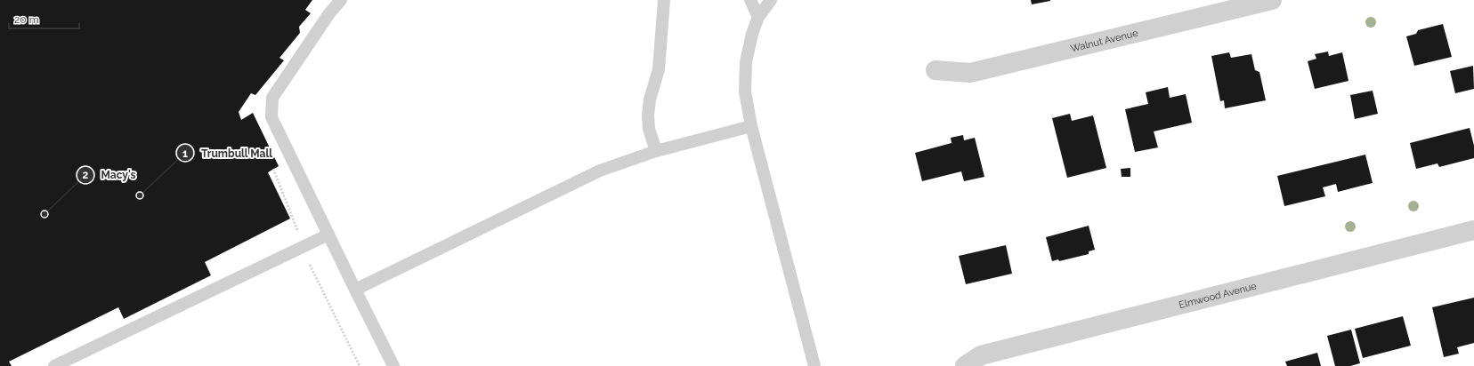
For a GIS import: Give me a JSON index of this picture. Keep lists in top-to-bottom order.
{
  "streets": {
    "street": ["Walnut Avenue", "Elmwood Avenue"]
  },
  "places": ["Trumbull Mall", "Macy's"],
  "scale_bar": "20 m"
}
